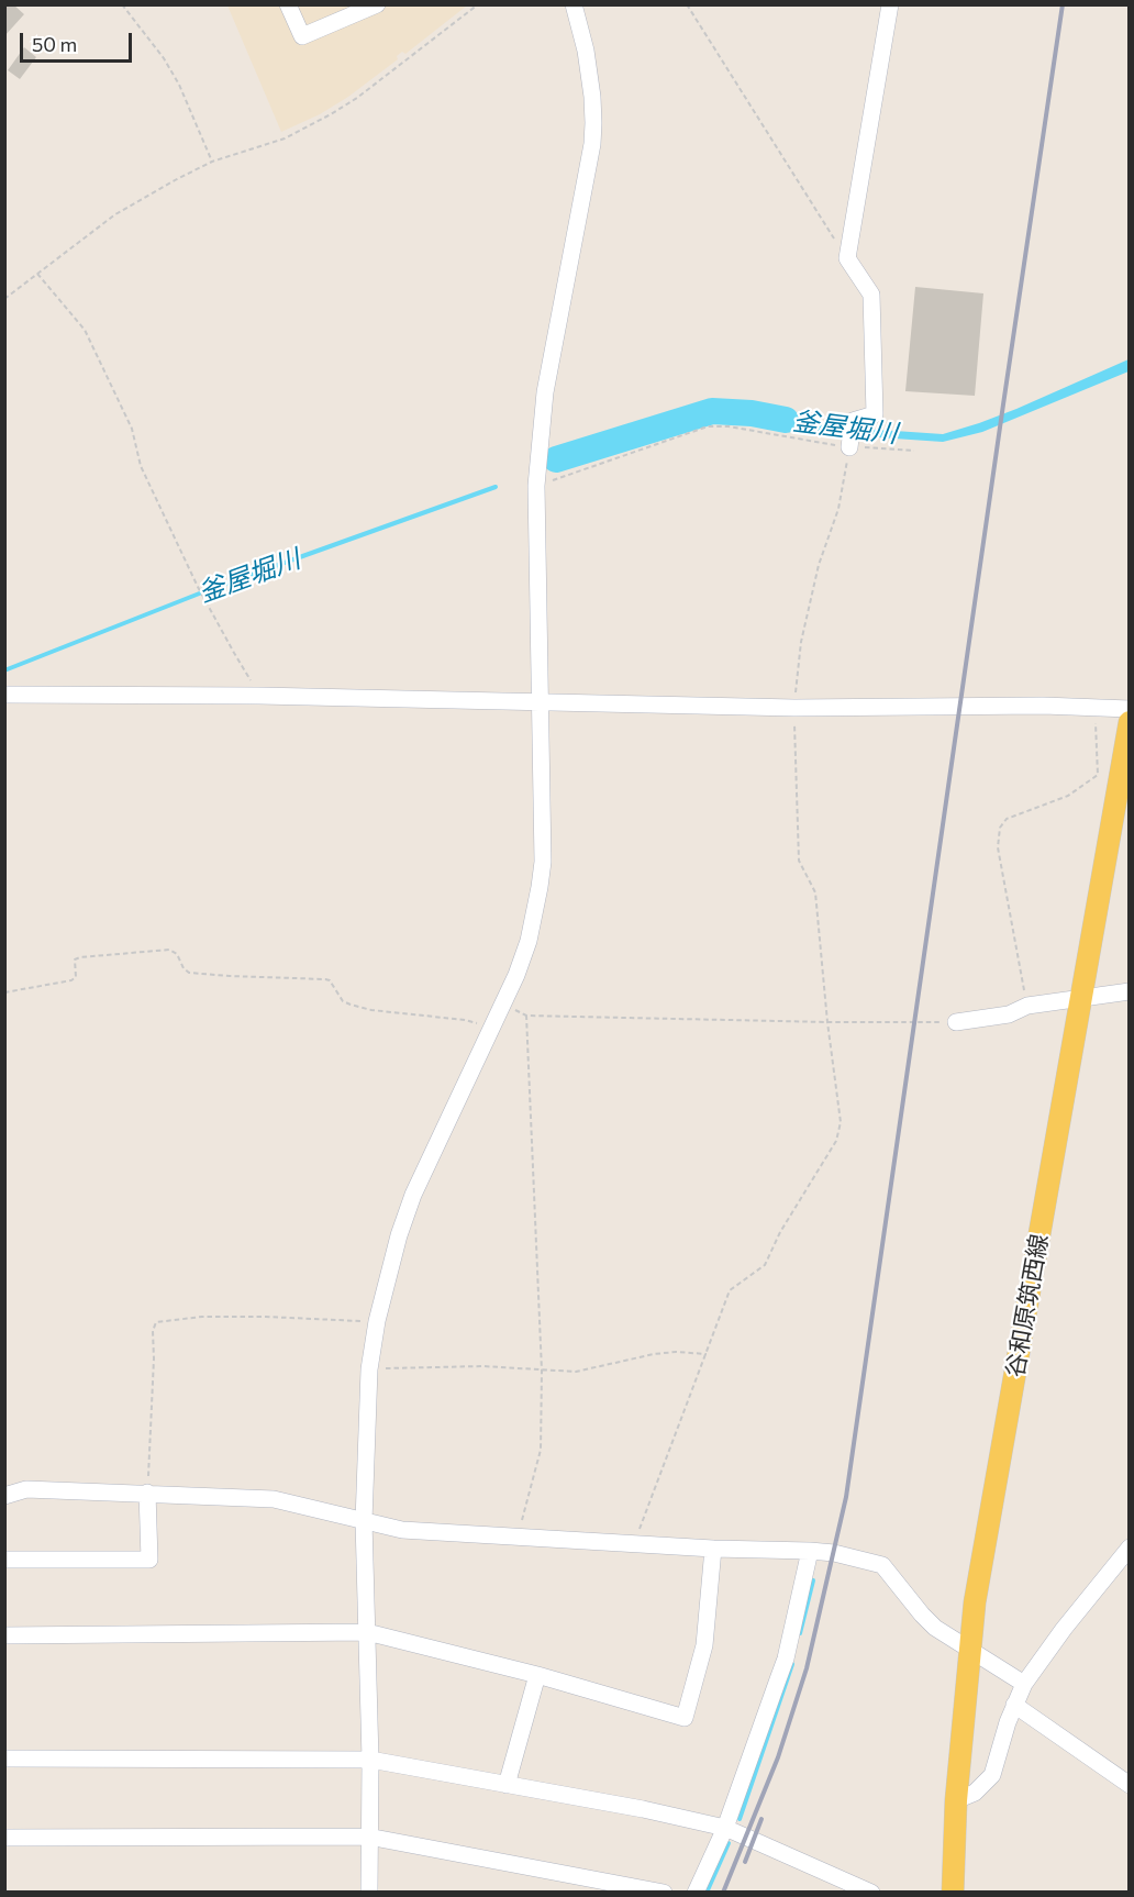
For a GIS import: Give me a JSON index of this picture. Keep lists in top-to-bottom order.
{
  "streets": {
    "main road": ["谷和原筑西線"]
  },
  "water": ["釜屋堀川"],
  "scale_bar": "50 m"
}
